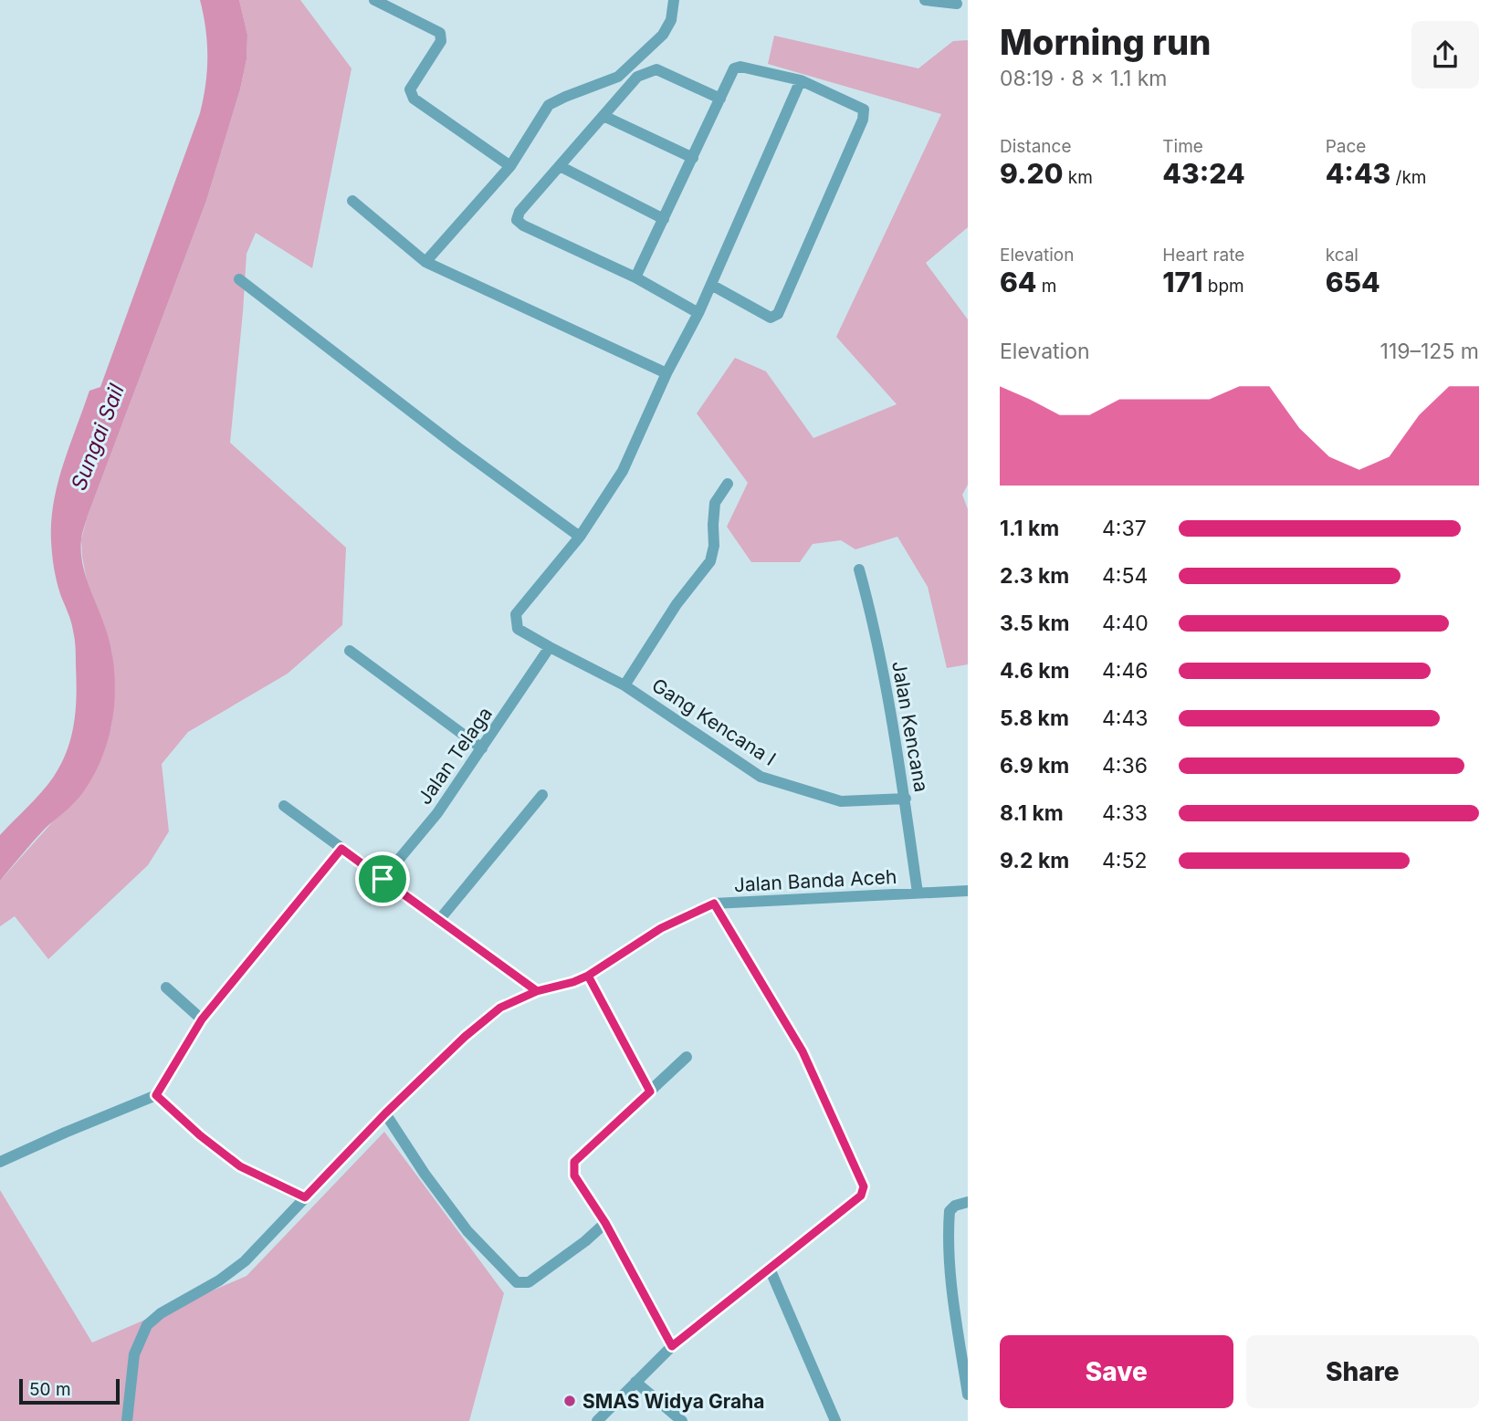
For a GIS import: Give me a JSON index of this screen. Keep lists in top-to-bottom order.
{
  "streets": {
    "street": [
      "Gang Kencana I",
      "Jalan Kencana",
      "Jalan Telaga",
      "Jalan Banda Aceh"
    ]
  },
  "crossings": [
    ["Gang Kencana I", "Jalan Kencana"],
    ["Gang Kencana I", "Jalan Telaga"],
    ["Jalan Kencana", "Jalan Banda Aceh"]
  ],
  "water": ["Sungai Sail"],
  "places": ["SMAS Widya Graha"],
  "scale_bar": "50 m",
  "page": {
    "heading": ["Morning run", "08:19 · 8 × 1.1 km"],
    "stats": [
      ["Distance", "9.20 km"],
      ["Time", "43:24"],
      ["Pace", "4:43 /km"],
      ["Elevation", "64 m"],
      ["Heart rate", "171 bpm"],
      ["kcal", "654"]
    ],
    "chart": ["Elevation", "119–125 m"],
    "list": [
      {
        "name": "1.1 km",
        "note": "4:37"
      },
      {
        "name": "2.3 km",
        "note": "4:54"
      },
      {
        "name": "3.5 km",
        "note": "4:40"
      },
      {
        "name": "4.6 km",
        "note": "4:46"
      },
      {
        "name": "5.8 km",
        "note": "4:43"
      },
      {
        "name": "6.9 km",
        "note": "4:36"
      },
      {
        "name": "8.1 km",
        "note": "4:33"
      },
      {
        "name": "9.2 km",
        "note": "4:52"
      }
    ],
    "buttons": ["Save", "Share"],
    "scale": "50 m"
  }
}
